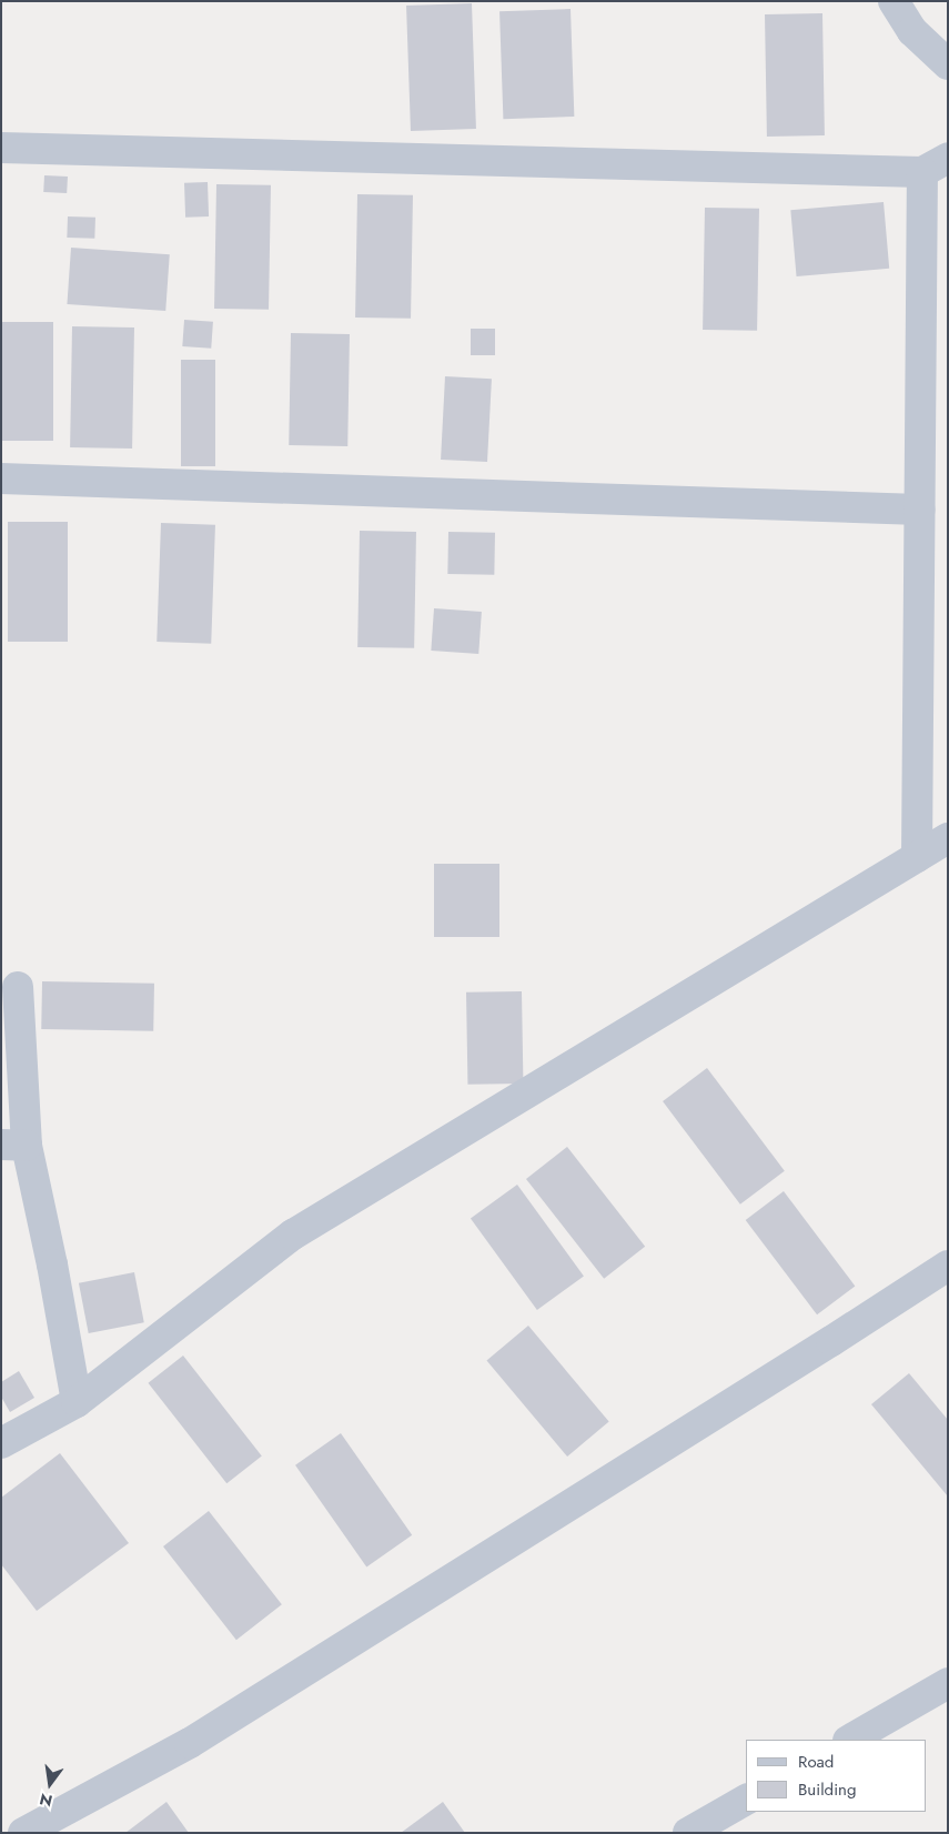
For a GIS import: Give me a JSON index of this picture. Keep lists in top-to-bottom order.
{
  "legend": ["Road", "Building"],
  "north": "bottom"
}
